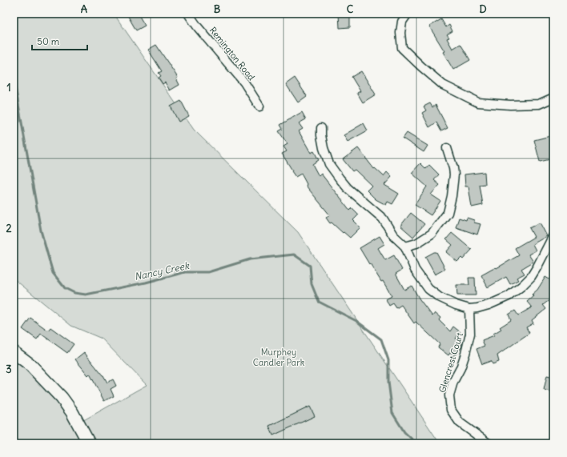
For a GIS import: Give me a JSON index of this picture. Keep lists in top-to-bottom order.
{
  "streets": {
    "street": ["Remington Road", "Glencrest Court"]
  },
  "water": ["Nancy Creek"],
  "parks": ["Murphey Candler Park"],
  "scale_bar": "50 m",
  "grid": {
    "columns": [
      "A",
      "B",
      "C",
      "D"
    ],
    "rows": ["1", "2", "3"]
  }
}
